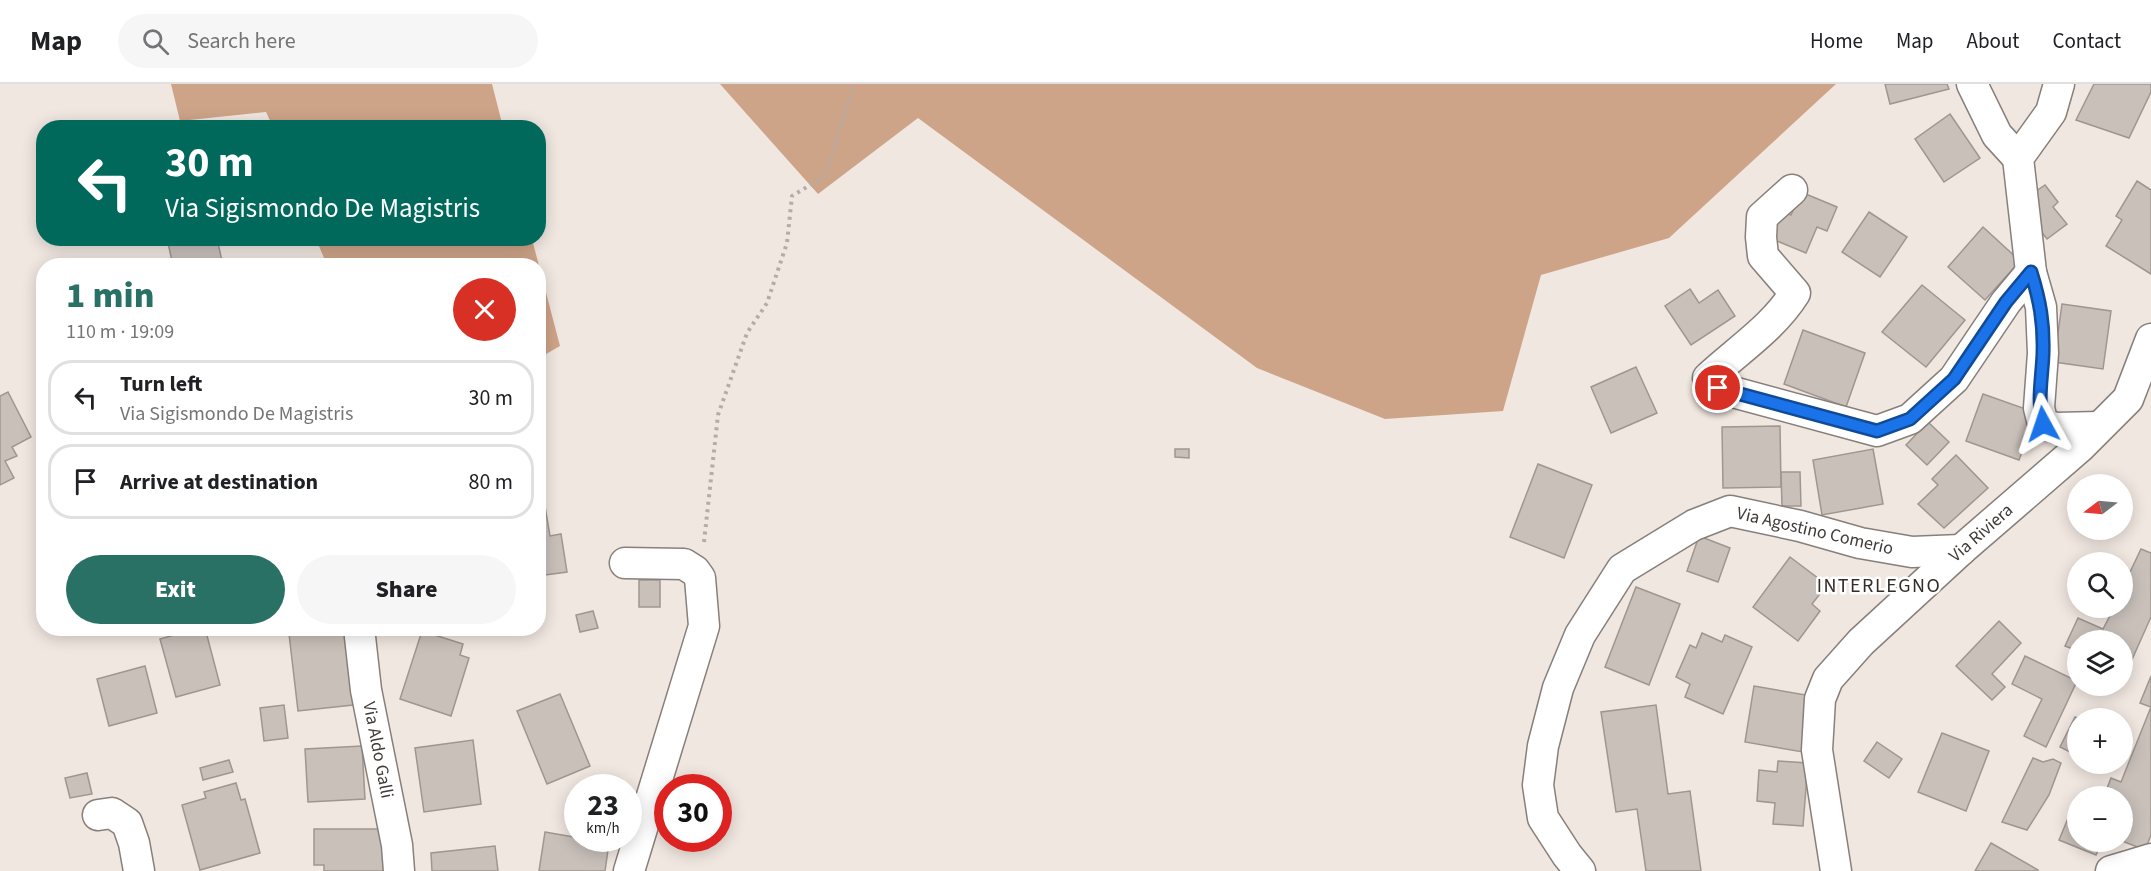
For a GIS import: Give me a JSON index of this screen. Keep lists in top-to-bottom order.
{
  "streets": {
    "street": ["Via Agostino Comerio", "Via Riviera", "Via Aldo Galli"]
  },
  "crossings": [
    ["Via Agostino Comerio", "Via Riviera"]
  ],
  "districts": ["INTERLEGNO"],
  "north": "left",
  "page": {
    "header": "Map",
    "search": "Search here",
    "nav": [
      "Home",
      "Map",
      "About",
      "Contact"
    ],
    "turn": ["30 m", "Via Sigismondo De Magistris"],
    "heading": ["1 min", "110 m · 19:09"],
    "list": [
      {
        "name": "Turn left",
        "note": "Via Sigismondo De Magistris",
        "value": "30 m"
      },
      {
        "name": "Arrive at destination",
        "value": "80 m"
      }
    ],
    "map_buttons": ["+", "−"],
    "buttons": ["Exit", "Share"],
    "speed": "23 km/h",
    "limit": "30"
  }
}
